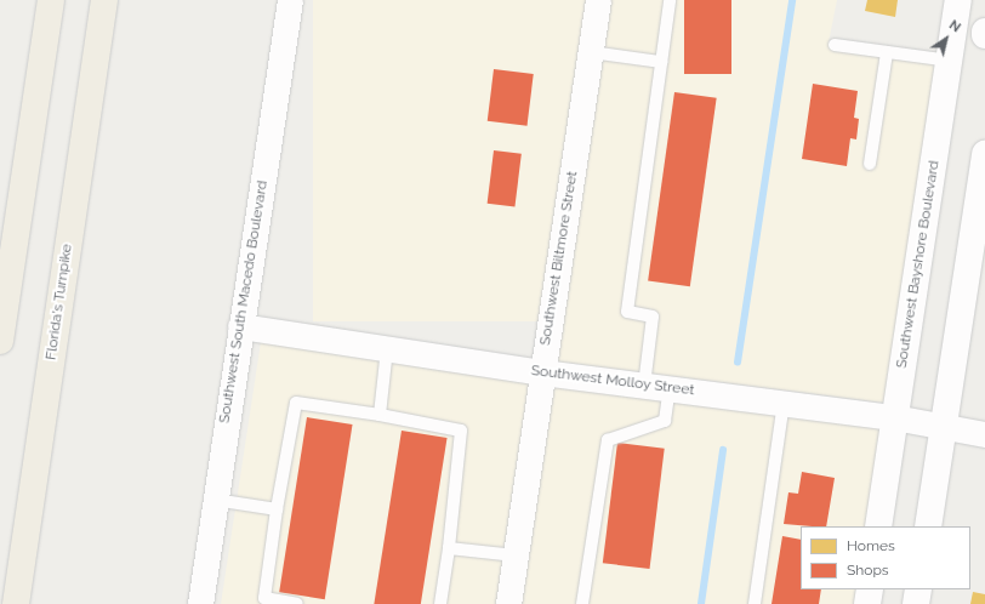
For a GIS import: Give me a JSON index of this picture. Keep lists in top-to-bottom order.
{
  "streets": {
    "highway": ["Florida's Turnpike"],
    "main road": ["Southwest Bayshore Boulevard"],
    "street": ["Southwest Biltmore Street", "Southwest South Macedo Boulevard", "Southwest Molloy Street"]
  },
  "crossings": [
    ["Southwest Biltmore Street", "Southwest Molloy Street"],
    ["Southwest Bayshore Boulevard", "Southwest Molloy Street"],
    ["Southwest South Macedo Boulevard", "Southwest Molloy Street"]
  ],
  "legend": ["Homes", "Shops"],
  "north": "top right"
}
